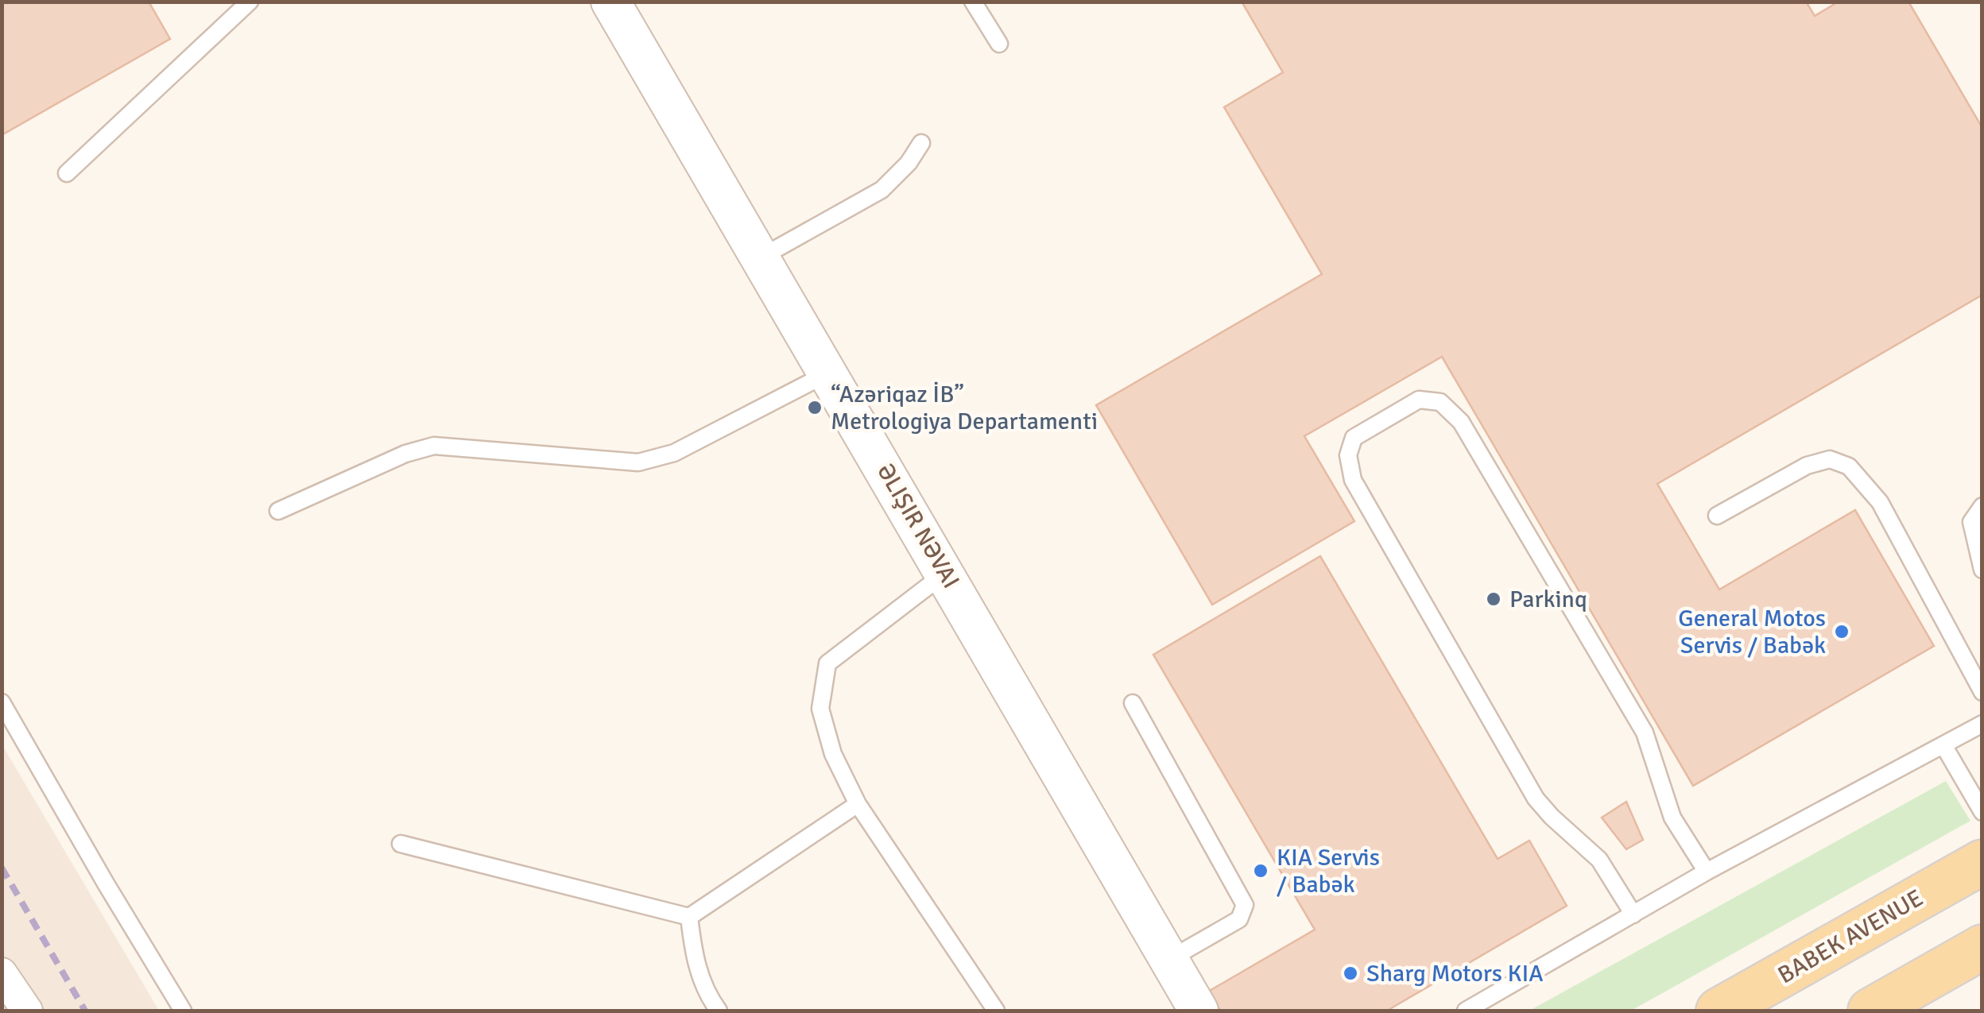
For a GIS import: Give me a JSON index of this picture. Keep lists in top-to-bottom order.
{
  "streets": {
    "main road": ["BABEK AVENUE"],
    "street": ["ƏLIŞIR NƏVAI"]
  },
  "places": [
    "“Azəriqaz İB” Metrologiya Departamenti",
    "Parkinq",
    "General Motos Servis / Babək",
    "KIA Servis / Babək",
    "Sharg Motors KIA"
  ]
}
